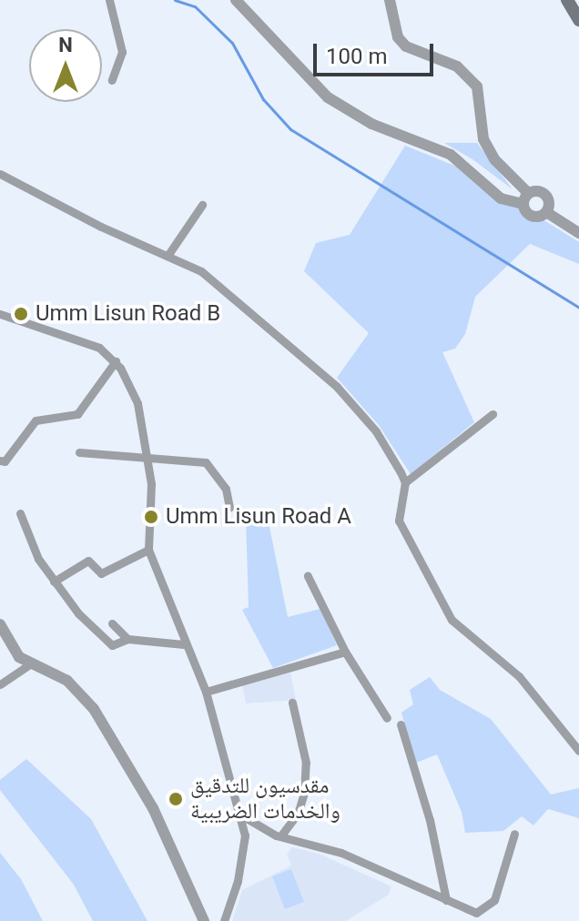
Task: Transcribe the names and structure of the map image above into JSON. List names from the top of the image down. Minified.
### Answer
{"places":["Umm Lisun Road B","Umm Lisun Road A","مقدسيون للتدقيق والخدمات الضريبية"],"scale_bar":"100 m","north":"top"}
